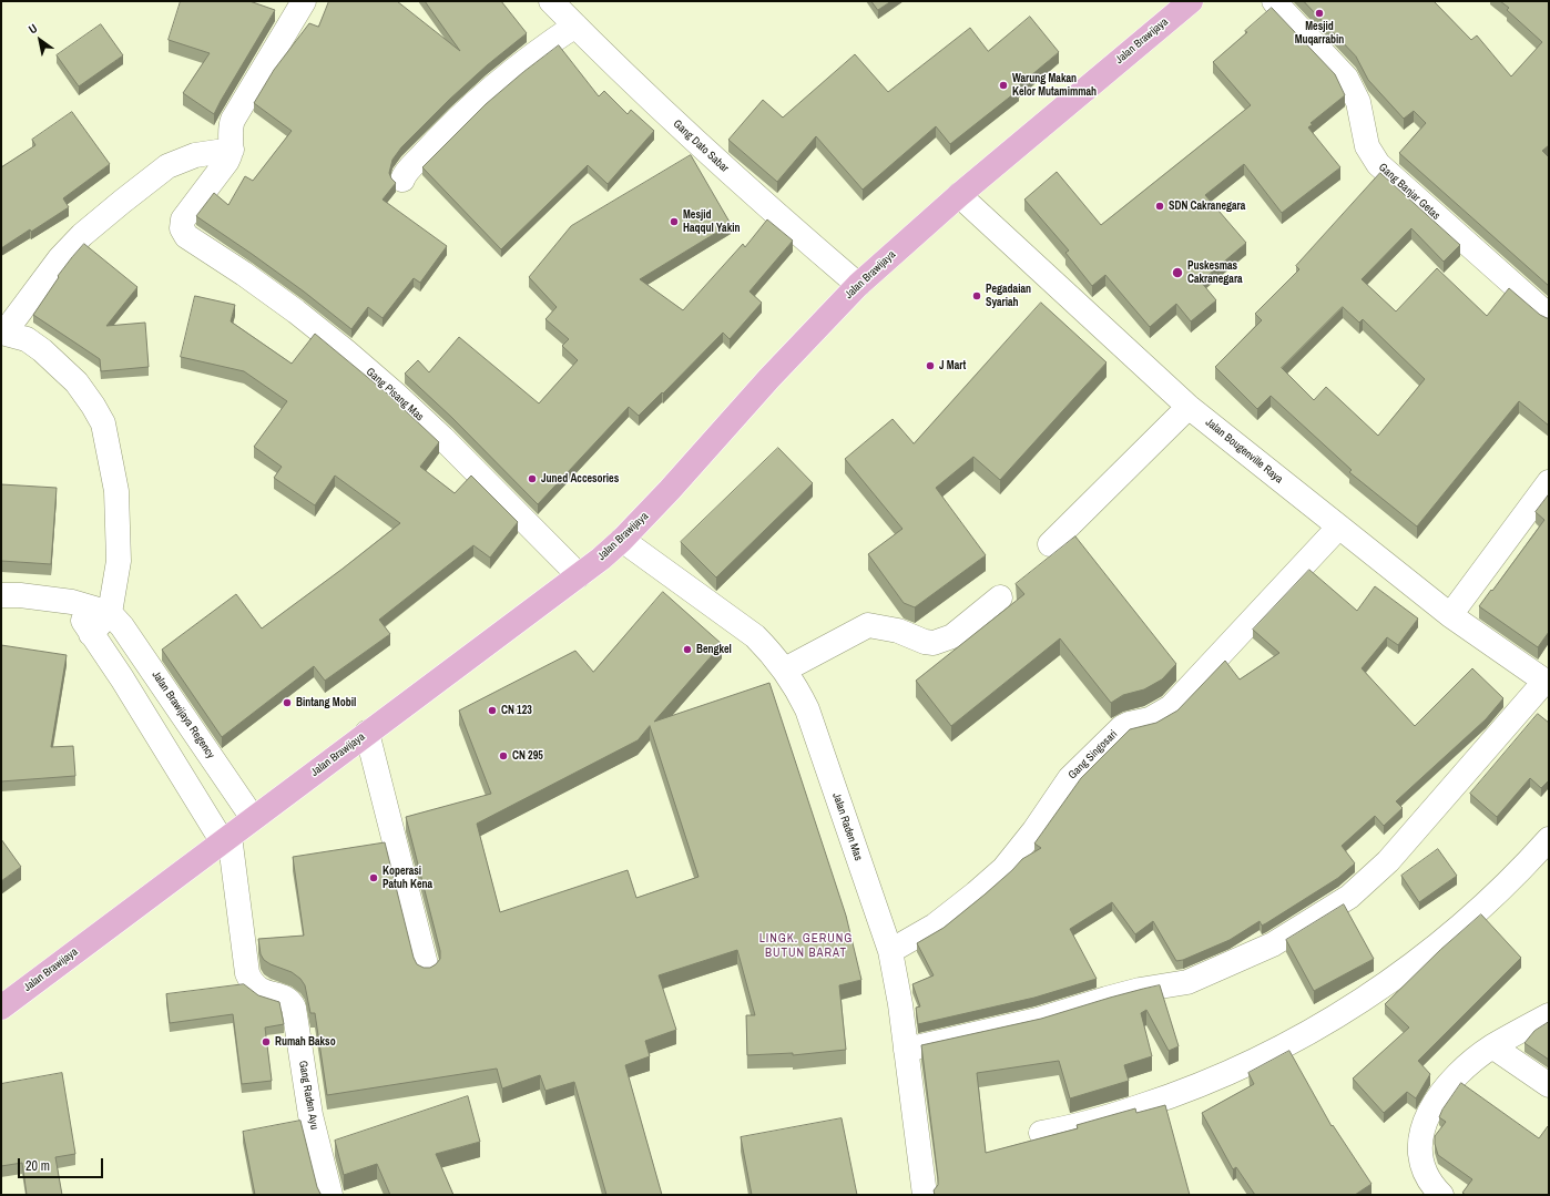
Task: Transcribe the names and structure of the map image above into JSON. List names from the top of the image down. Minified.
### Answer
{"streets":{"main road":["Jalan Brawijaya"],"street":["Gang Dato Sabar","Gang Banjar Getas","Gang Pisang Mas","Jalan Bougenville Raya","Jalan Brawijaya Regency","Gang Singosari","Jalan Raden Mas","Gang Raden Ayu"]},"crossings":[["Jalan Brawijaya","Gang Dato Sabar"],["Jalan Brawijaya","Gang Pisang Mas"],["Jalan Brawijaya","Jalan Bougenville Raya"],["Jalan Brawijaya","Jalan Brawijaya Regency"],["Jalan Brawijaya","Jalan Raden Mas"],["Jalan Brawijaya","Gang Raden Ayu"],["Jalan Bougenville Raya","Gang Singosari"],["Gang Singosari","Jalan Raden Mas"]],"districts":["LINGK. GERUNG BUTUN BARAT"],"places":["Mesjid Muqarrabin","Warung Makan Kelor Mutamimmah","SDN Cakranegara","Mesjid Haqqul Yakin","Puskesmas Cakranegara","Pegadaian Syariah","J Mart","Juned Accesories","Bengkel","Bintang Mobil","CN 123","CN 295","Koperasi Patuh Kena","Rumah Bakso"],"scale_bar":"20 m","north":"top left"}
